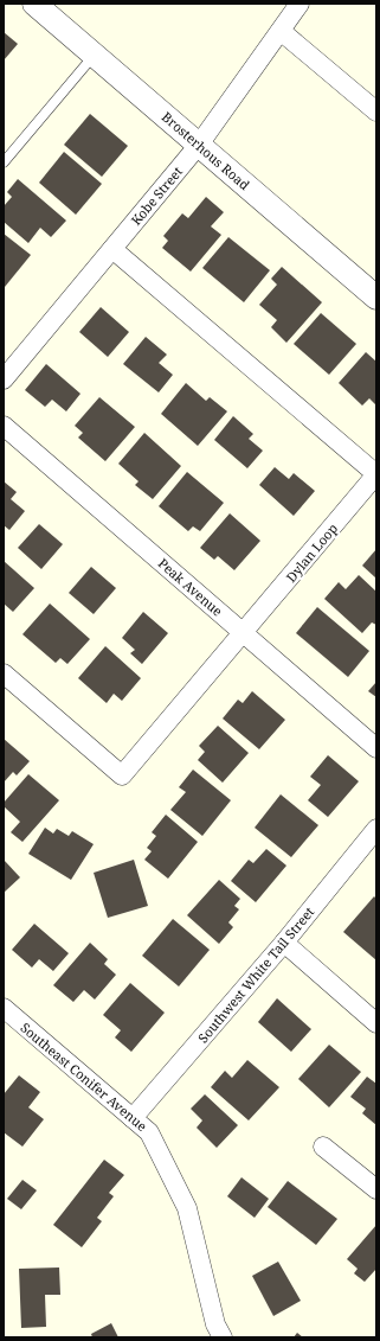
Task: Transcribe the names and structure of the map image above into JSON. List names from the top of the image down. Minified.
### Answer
{"streets":{"street":["Brosterhous Road","Kobe Street","Dylan Loop","Peak Avenue","Southwest White Tail Street","Southeast Conifer Avenue"]},"crossings":[["Brosterhous Road","Kobe Street"],["Kobe Street","Dylan Loop"],["Dylan Loop","Peak Avenue"],["Southwest White Tail Street","Southeast Conifer Avenue"]]}
